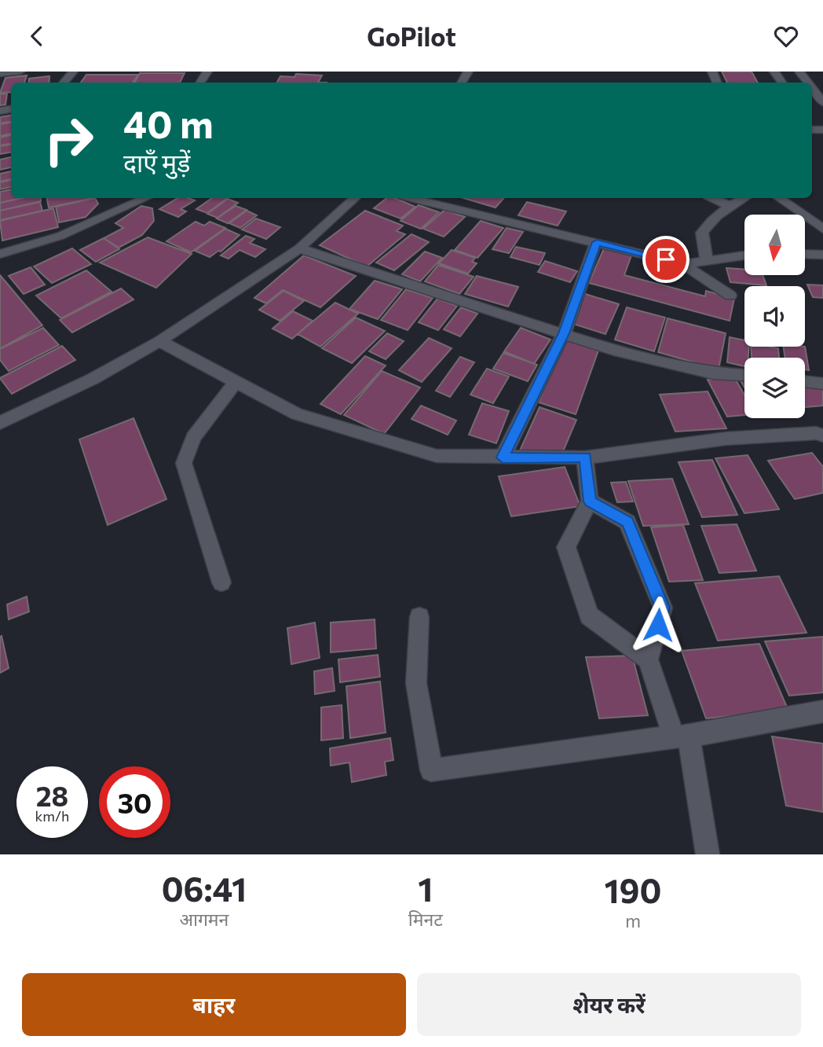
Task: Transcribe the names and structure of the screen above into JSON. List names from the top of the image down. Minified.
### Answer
{"north":"bottom","page":{"header":"GoPilot","turn":["40 m","दाएँ मुड़ें"],"speed":"28 km/h","limit":"30","eta":["06:41","आगमन","1","मिनट","190","m"],"buttons":["बाहर","शेयर करें"]}}
